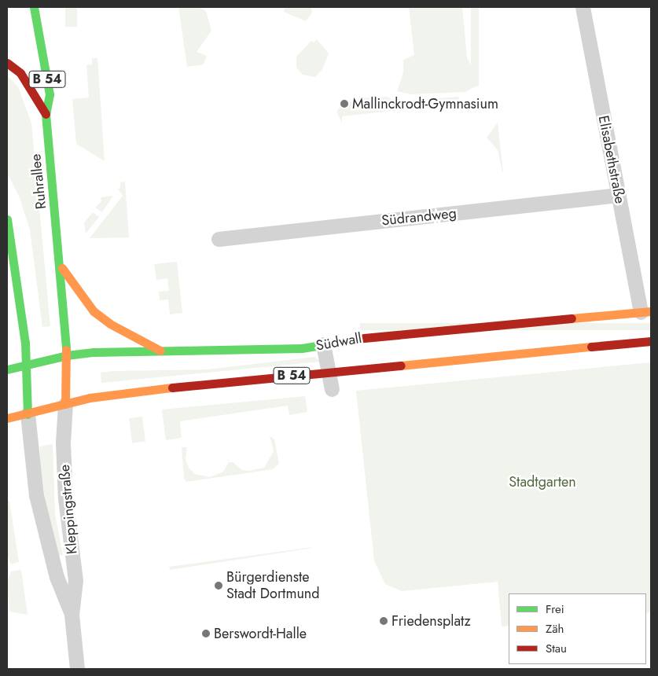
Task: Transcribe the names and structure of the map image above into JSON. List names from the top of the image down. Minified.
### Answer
{"streets":{"main road":["B 54","Ruhrallee","Südwall"],"street":["Elisabethstraße","Südrandweg","Kleppingstraße"]},"crossings":[["B 54","Ruhrallee"],["B 54","Südwall"],["B 54","Kleppingstraße"],["Elisabethstraße","Südrandweg"],["Elisabethstraße","Südwall"],["Ruhrallee","Südwall"],["Südwall","Kleppingstraße"]],"parks":["Stadtgarten"],"places":["Mallinckrodt-Gymnasium","Bürgerdienste Stadt Dortmund","Friedensplatz","Berswordt-Halle"],"legend":["Frei","Zäh","Stau"]}
